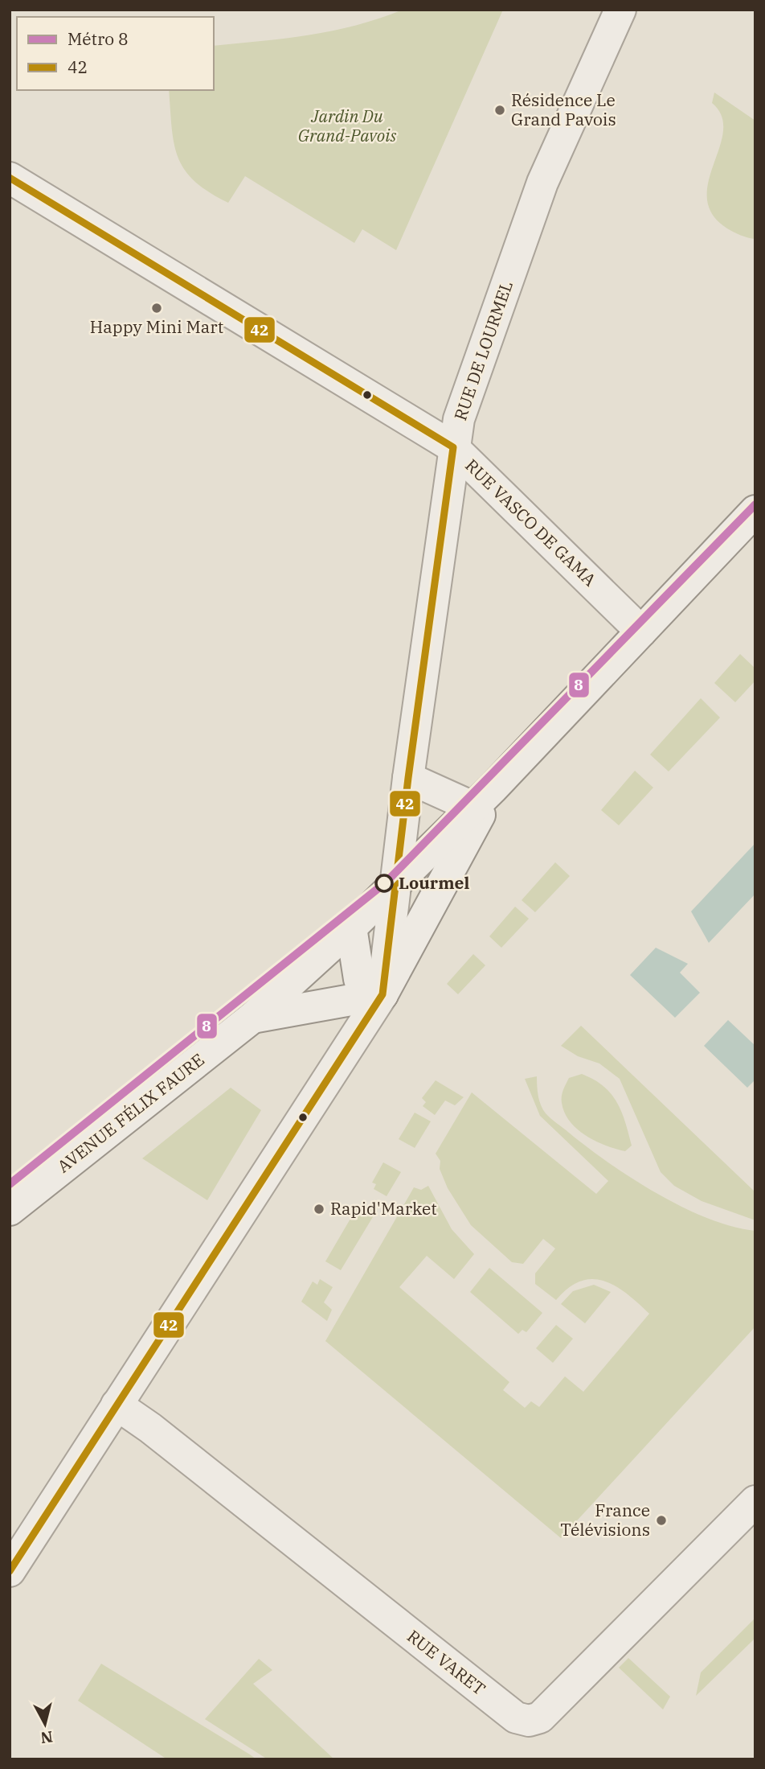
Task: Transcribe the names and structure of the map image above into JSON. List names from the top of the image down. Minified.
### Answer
{"streets":{"street":["RUE DE LOURMEL","RUE VASCO DE GAMA","AVENUE FÉLIX FAURE","RUE VARET"]},"crossings":[["RUE DE LOURMEL","RUE VASCO DE GAMA"],["RUE DE LOURMEL","AVENUE FÉLIX FAURE"],["RUE DE LOURMEL","RUE VARET"],["RUE VASCO DE GAMA","AVENUE FÉLIX FAURE"]],"parks":["Jardin Du Grand-Pavois"],"places":["Résidence Le Grand Pavois","Happy Mini Mart","Lourmel","Rapid'Market","France Télévisions"],"lines":["transit line 42","metro line 8"],"legend":["Métro 8","42"],"north":"bottom"}
